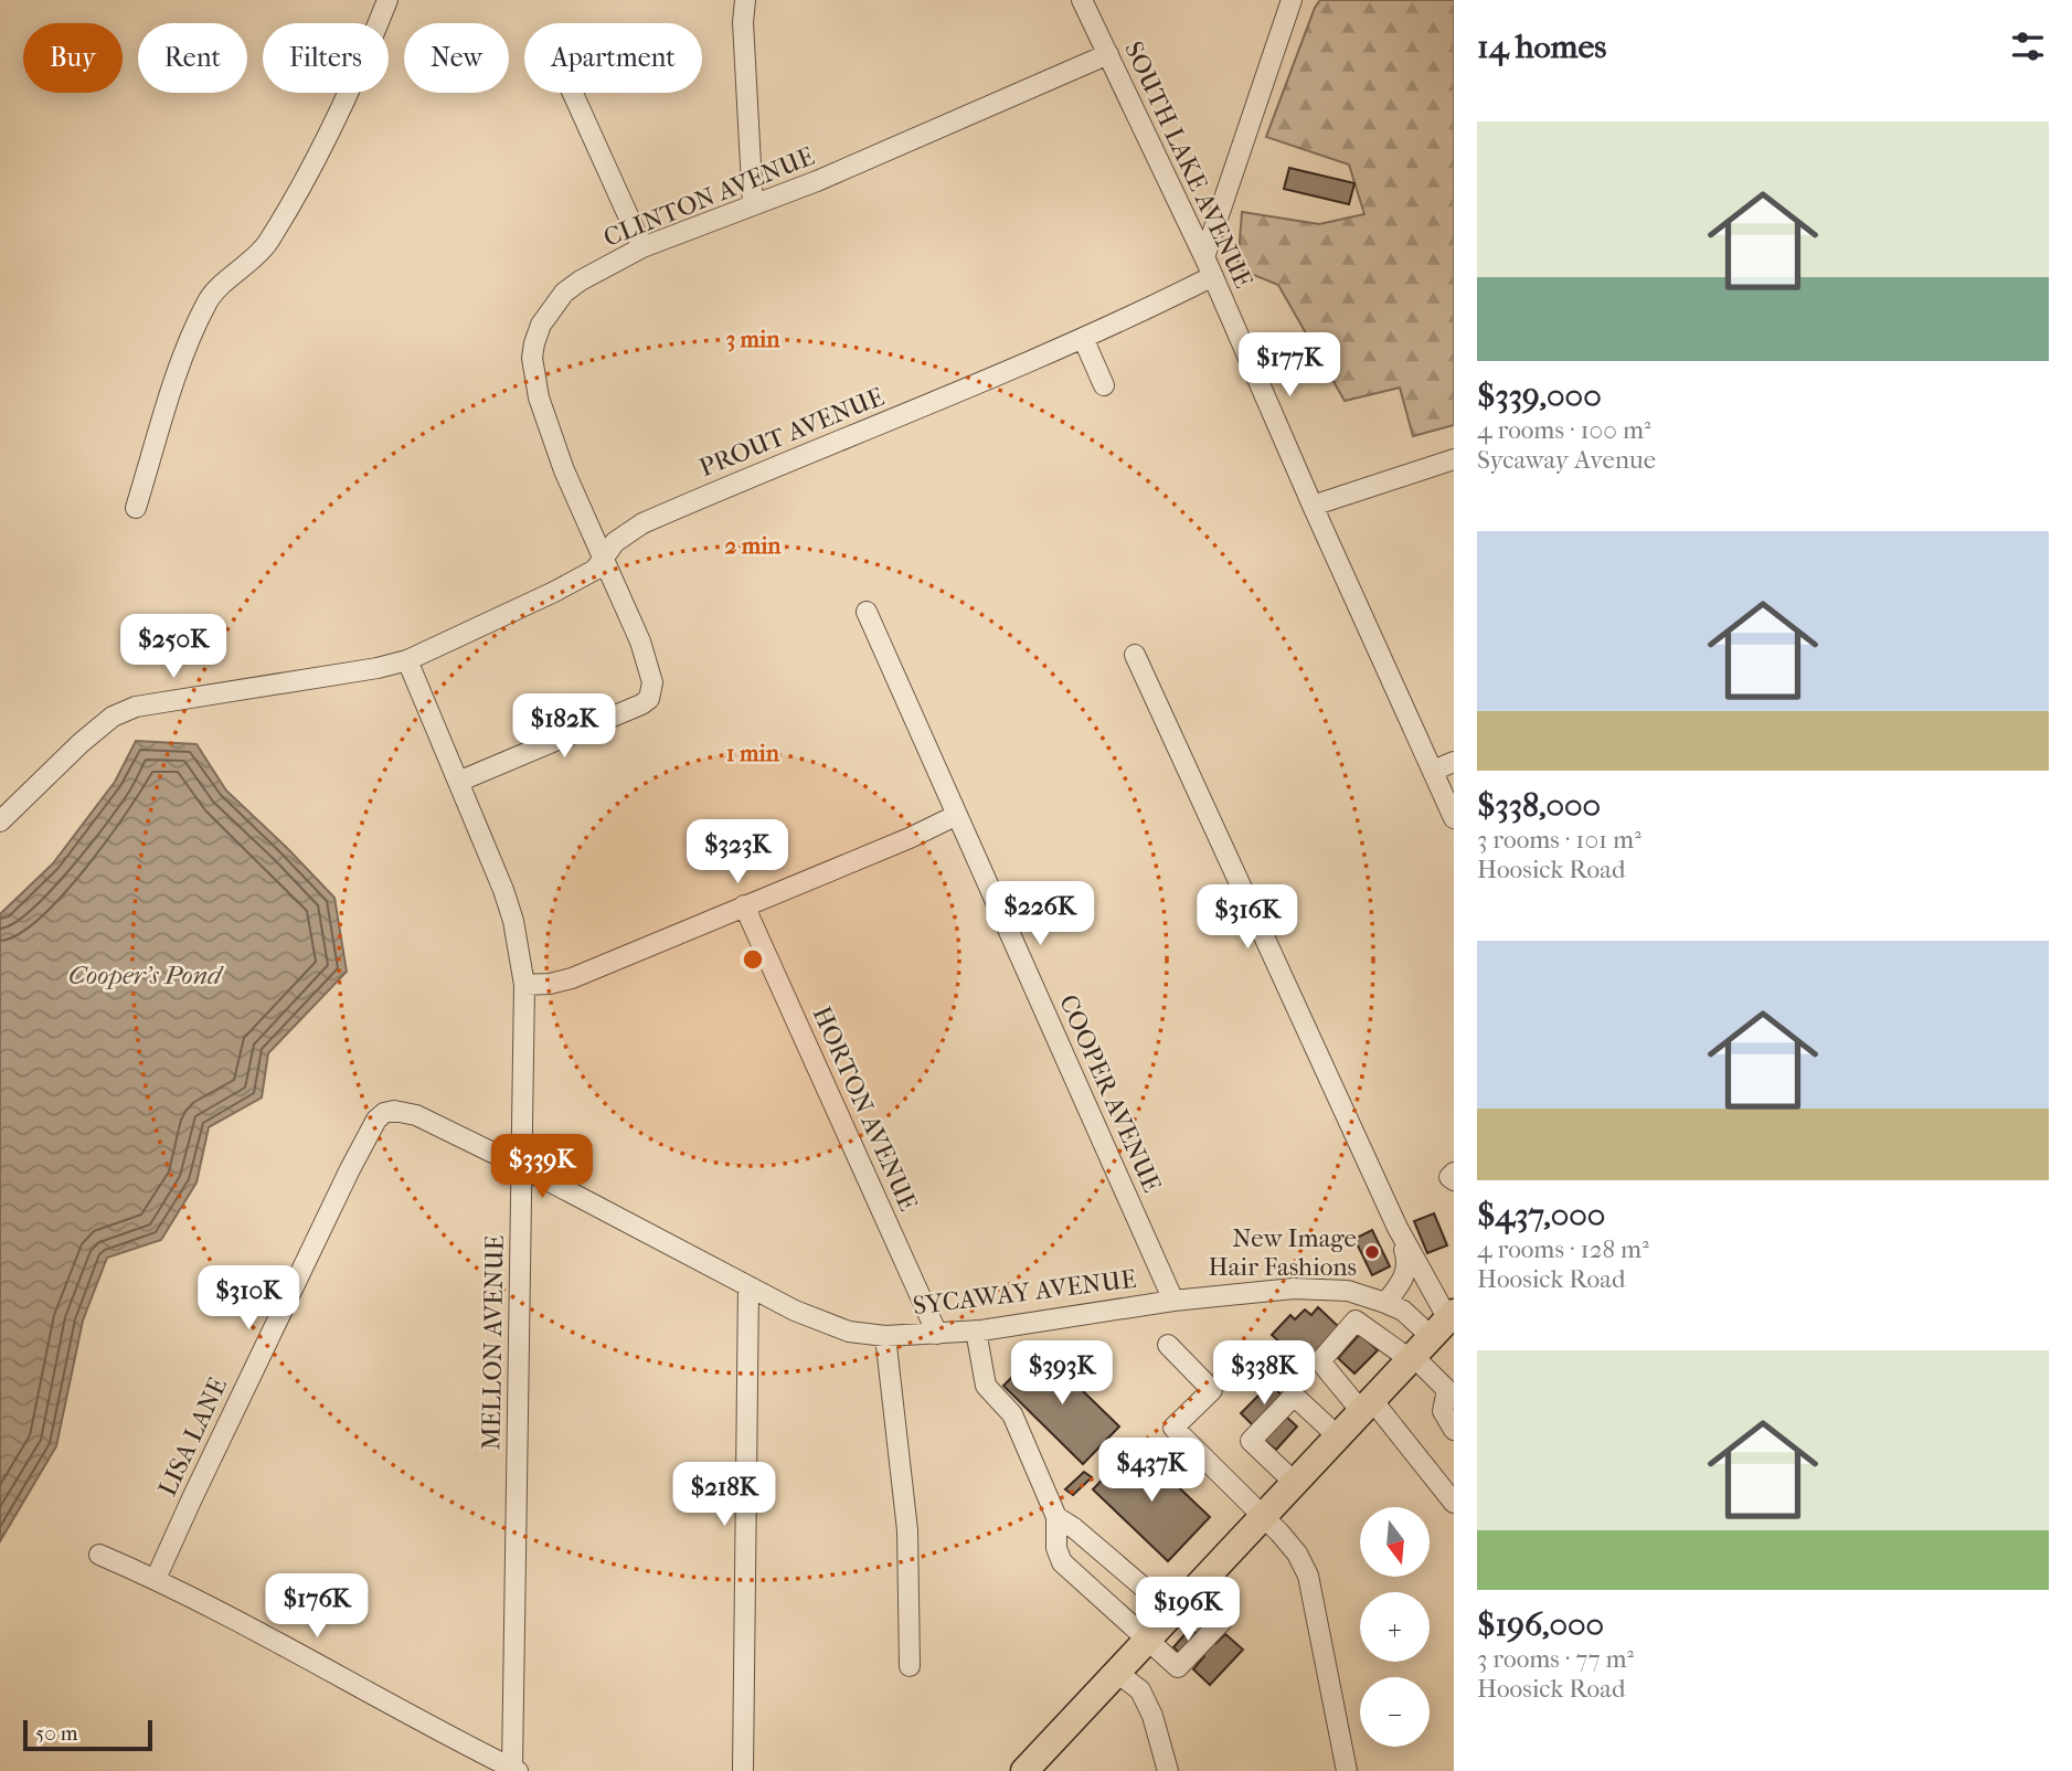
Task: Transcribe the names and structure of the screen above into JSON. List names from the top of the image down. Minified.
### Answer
{"streets":{"street":["SOUTH LAKE AVENUE","CLINTON AVENUE","PROUT AVENUE","COOPER AVENUE","HORTON AVENUE","SYCAWAY AVENUE","MELLON AVENUE","LISA LANE"]},"crossings":[["SOUTH LAKE AVENUE","CLINTON AVENUE"],["SOUTH LAKE AVENUE","PROUT AVENUE"],["CLINTON AVENUE","PROUT AVENUE"],["CLINTON AVENUE","MELLON AVENUE"],["PROUT AVENUE","MELLON AVENUE"],["COOPER AVENUE","SYCAWAY AVENUE"],["HORTON AVENUE","SYCAWAY AVENUE"],["SYCAWAY AVENUE","MELLON AVENUE"],["SYCAWAY AVENUE","LISA LANE"]],"water":["Cooper's Pond"],"places":["New Image Hair Fashions"],"scale_bar":"50 m","north":"bottom","page":{"heading":"14 homes","chip":["Buy","Rent","Filters","New","Apartment"],"list":[{"name":"$339,000","note":"4 rooms · 100 m² · Sycaway Avenue"},{"name":"$338,000","note":"3 rooms · 101 m² · Hoosick Road"},{"name":"$437,000","note":"4 rooms · 128 m² · Hoosick Road"},{"name":"$196,000","note":"3 rooms · 77 m² · Hoosick Road"}],"price":["$177K","$250K","$182K","$323K","$226K","$316K","$339K","$310K","$393K","$338K","$437K","$218K","$176K","$196K"],"map_buttons":["+","−"],"scale":"50 m"},"rings":["3 min","2 min","1 min"]}
